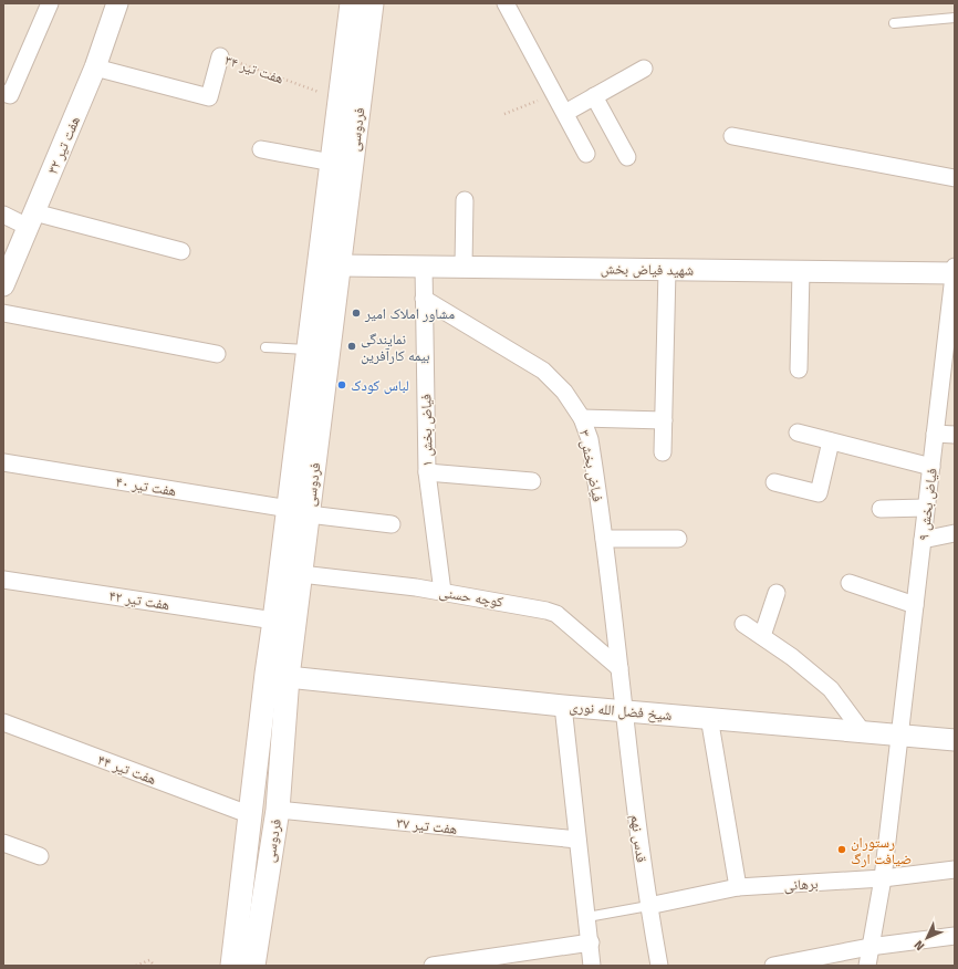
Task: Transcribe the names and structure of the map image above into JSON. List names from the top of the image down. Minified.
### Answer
{"streets":{"main road":["فردوسی"],"street":["هفت تیر ۳۴","هفت تیر ۳۲","شهید فیاض بخش","فیاض بخش ۱","فیاض بخش ۳","هفت تیر ۴۰","فیاض بخش ۹","کوچه حسنی","هفت تیر ۴۲","شیخ فضل الله نوری","هفت تیر ۴۴","هفت تیر ۳۷","قدس نهم","برهانی"]},"crossings":[["هفت تیر ۳۴","فردوسی"],["هفت تیر ۳۴","هفت تیر ۳۲"],["فردوسی","شهید فیاض بخش"],["فردوسی","هفت تیر ۴۰"],["فردوسی","کوچه حسنی"],["فردوسی","هفت تیر ۴۲"],["فردوسی","شیخ فضل الله نوری"],["فردوسی","هفت تیر ۴۴"],["فردوسی","هفت تیر ۳۷"],["شهید فیاض بخش","فیاض بخش ۱"],["شهید فیاض بخش","فیاض بخش ۹"],["فیاض بخش ۱","فیاض بخش ۳"],["فیاض بخش ۱","کوچه حسنی"],["فیاض بخش ۳","کوچه حسنی"],["فیاض بخش ۳","شیخ فضل الله نوری"],["فیاض بخش ۳","قدس نهم"],["فیاض بخش ۹","شیخ فضل الله نوری"],["فیاض بخش ۹","برهانی"],["شیخ فضل الله نوری","قدس نهم"],["قدس نهم","برهانی"]],"places":["مشاور املاک امیر","نمایندگی بیمه کارآفرین","لباس کودک","رستوران ضیافت ارگ"],"north":"bottom left"}
